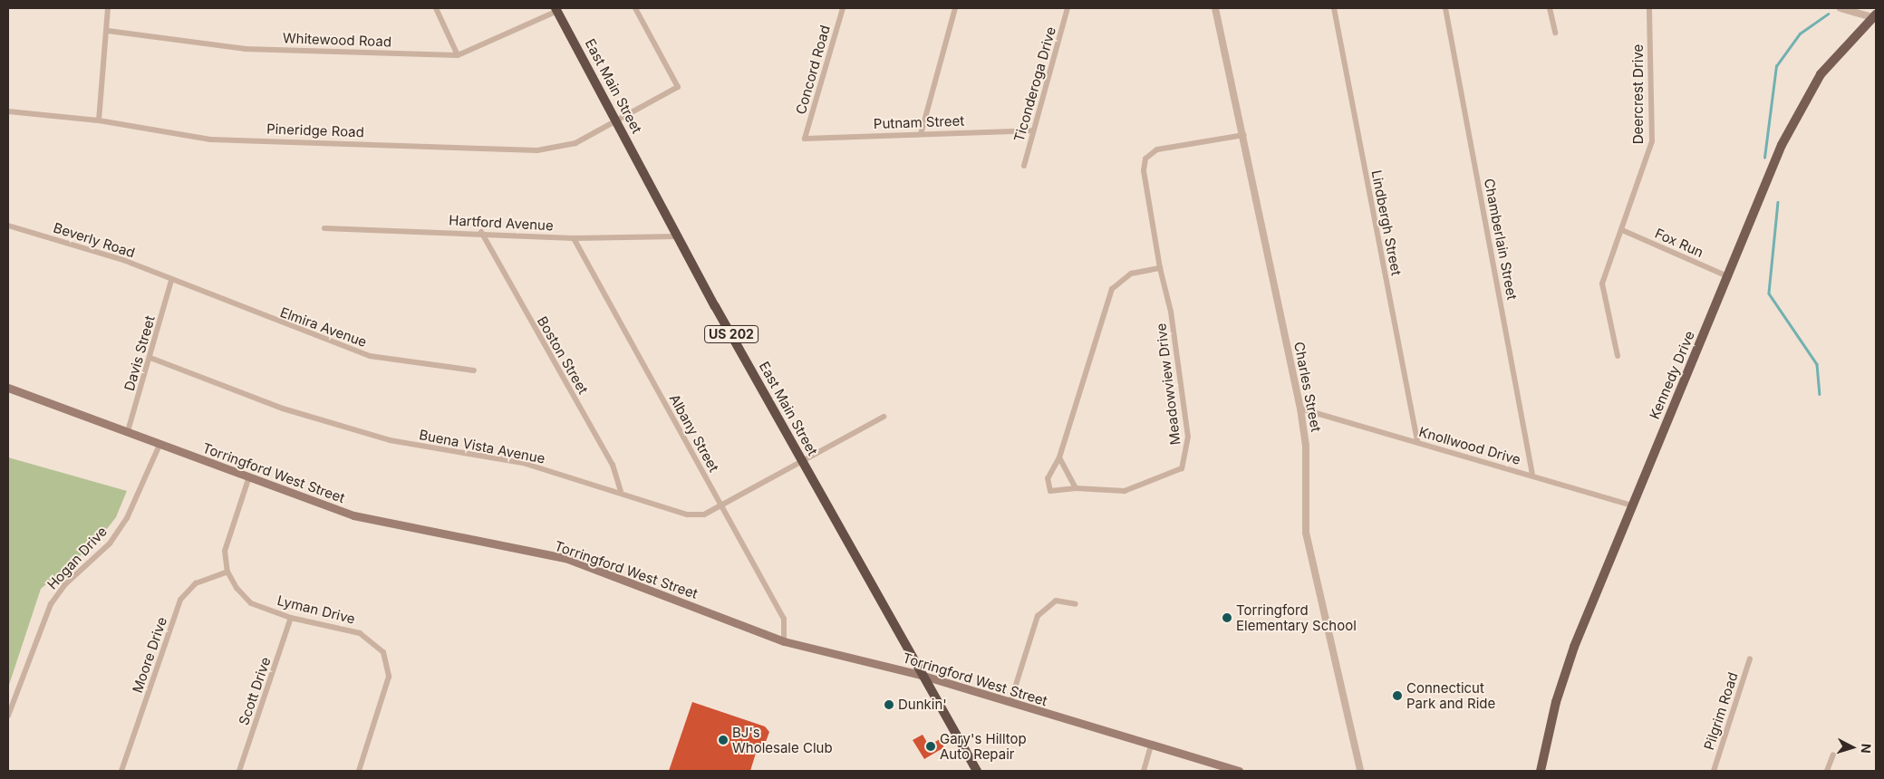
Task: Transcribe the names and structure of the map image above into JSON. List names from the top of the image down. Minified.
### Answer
{"streets":{"highway":["East Main Street","US 202"],"main road":["Kennedy Drive","Torringford West Street"],"street":["Whitewood Road","Concord Road","Ticonderoga Drive","Deercrest Drive","Putnam Street","Pineridge Road","Hartford Avenue","Lindbergh Street","Chamberlain Street","Beverly Road","Fox Run","Elmira Avenue","Davis Street","Boston Street","Meadowview Drive","Charles Street","Albany Street","Knollwood Drive","Buena Vista Avenue","Hogan Drive","Lyman Drive","Moore Drive","Scott Drive","Pilgrim Road"]},"crossings":[["Whitewood Road","East Main Street"],["Concord Road","Putnam Street"],["Ticonderoga Drive","Putnam Street"],["East Main Street","Pineridge Road"],["East Main Street","Hartford Avenue"],["East Main Street","Buena Vista Avenue"],["East Main Street","Torringford West Street"],["Deercrest Drive","Fox Run"],["Hartford Avenue","Boston Street"],["Hartford Avenue","Albany Street"],["Lindbergh Street","Knollwood Drive"],["Chamberlain Street","Knollwood Drive"],["Beverly Road","Elmira Avenue"],["Beverly Road","Davis Street"],["Fox Run","Kennedy Drive"],["Elmira Avenue","Davis Street"],["Davis Street","Buena Vista Avenue"],["Davis Street","Torringford West Street"],["Boston Street","Buena Vista Avenue"],["Kennedy Drive","Knollwood Drive"],["Meadowview Drive","Charles Street"],["Charles Street","Knollwood Drive"],["Albany Street","Buena Vista Avenue"],["Albany Street","Torringford West Street"],["Torringford West Street","Hogan Drive"],["Lyman Drive","Moore Drive"],["Lyman Drive","Scott Drive"]],"places":["Torringford Elementary School","Connecticut Park and Ride","Dunkin'","BJ's Wholesale Club","Gary's Hilltop Auto Repair"],"north":"right"}
